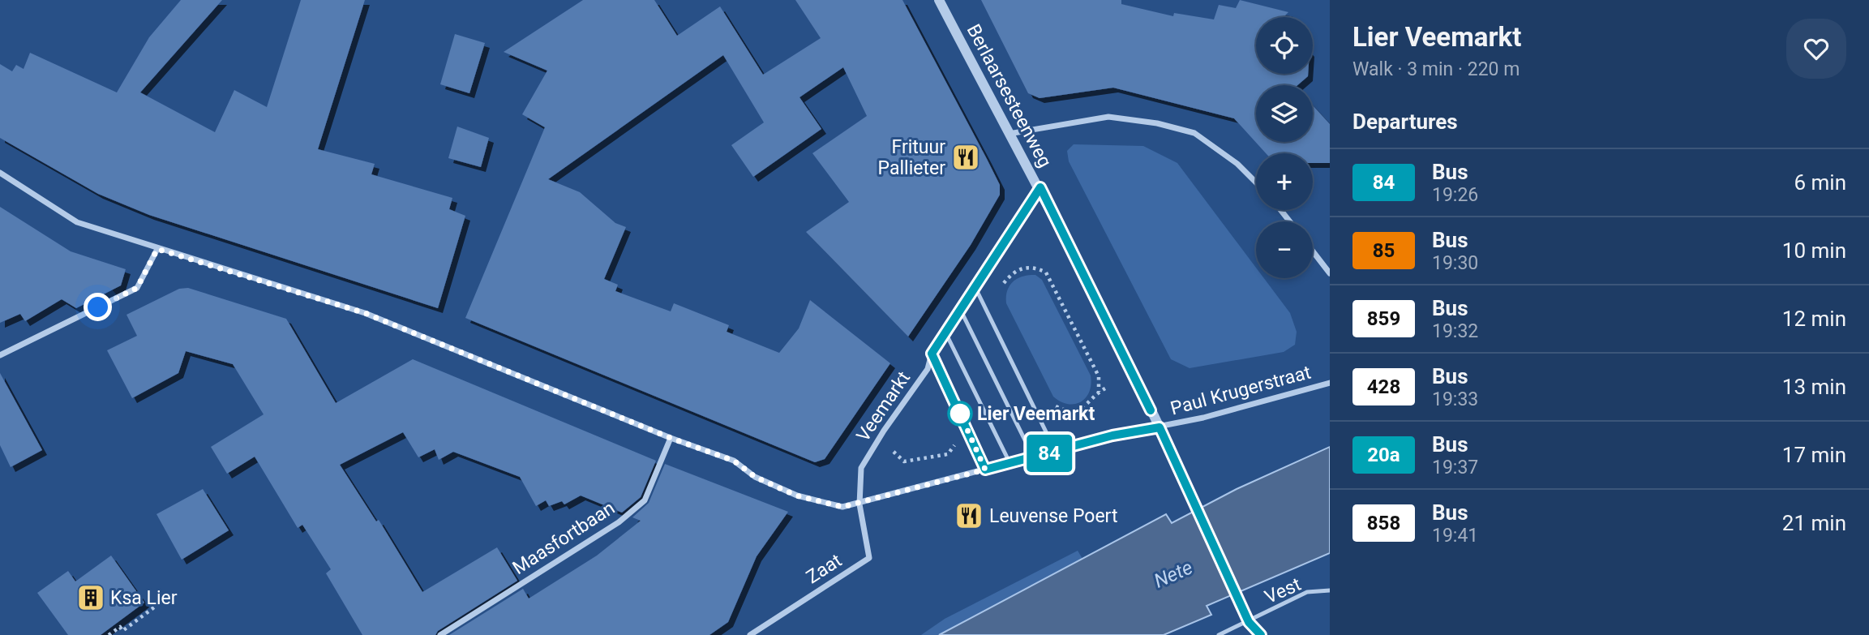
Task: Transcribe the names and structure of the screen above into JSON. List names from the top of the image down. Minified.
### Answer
{"streets":{"street":["Berlaarsesteenweg","Paul Krugerstraat","Veemarkt","Maasfortbaan","Zaat"],"lane":["Vest"]},"crossings":[["Berlaarsesteenweg","Paul Krugerstraat"],["Berlaarsesteenweg","Veemarkt"],["Berlaarsesteenweg","Vest"],["Veemarkt","Zaat"]],"water":["Nete"],"places":{"restaurant":["Frituur Pallieter","Leuvense Poert"],"other":["Lier Veemarkt"],"building":["Ksa Lier"]},"lines":["bus line 84"],"page":{"on_map":"84","heading":[["Lier Veemarkt","Walk · 3 min · 220 m"],"Departures"],"map_buttons":["+","−"],"list":[{"mark":"84","name":"Bus","note":"19:26","value":"6 min"},{"mark":"85","name":"Bus","note":"19:30","value":"10 min"},{"mark":"859","name":"Bus","note":"19:32","value":"12 min"},{"mark":"428","name":"Bus","note":"19:33","value":"13 min"},{"mark":"20a","name":"Bus","note":"19:37","value":"17 min"},{"mark":"858","name":"Bus","note":"19:41","value":"21 min"}]}}
